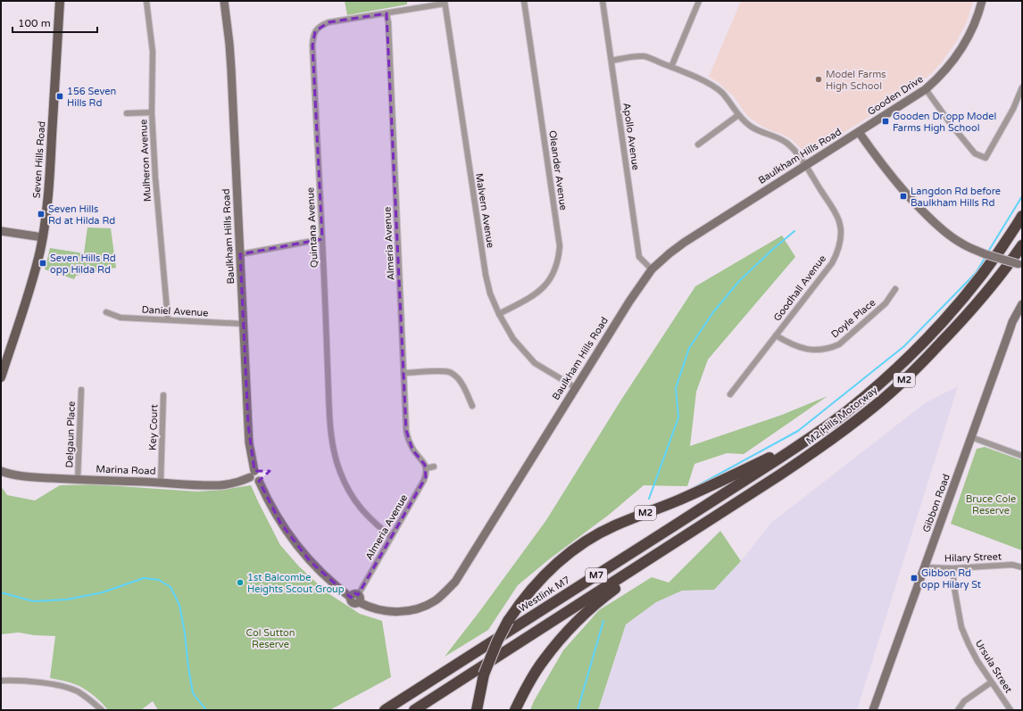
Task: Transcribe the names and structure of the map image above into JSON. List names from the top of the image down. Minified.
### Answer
{"streets":{"highway":["M2","M2 Hills Motorway","M7","Westlink M7"],"main road":["Seven Hills Road"],"street":["Gooden Drive","Apollo Avenue","Baulkham Hills Road","Mulheron Avenue","Oleander Avenue","Malvern Avenue","Quintana Avenue","Almeria Avenue","Goodhall Avenue","Daniel Avenue","Doyle Place","Key Court","Delgaun Place","Marina Road","Gibbon Road","Hilary Street","Ursula Street"]},"crossings":[["Gooden Drive","Baulkham Hills Road"],["Apollo Avenue","Baulkham Hills Road"],["Apollo Avenue","Goodhall Avenue"],["Baulkham Hills Road","Malvern Avenue"],["Baulkham Hills Road","Almeria Avenue"],["Baulkham Hills Road","Goodhall Avenue"],["Baulkham Hills Road","Daniel Avenue"],["Baulkham Hills Road","Marina Road"],["Mulheron Avenue","Daniel Avenue"],["Oleander Avenue","Malvern Avenue"],["Malvern Avenue","Quintana Avenue"],["Quintana Avenue","Almeria Avenue"],["Goodhall Avenue","Doyle Place"],["M2","M2 Hills Motorway"],["M2","M7"],["M2","Westlink M7"],["M2 Hills Motorway","M7"],["M2 Hills Motorway","Westlink M7"],["Key Court","Marina Road"],["Delgaun Place","Marina Road"],["Gibbon Road","Hilary Street"],["Hilary Street","Ursula Street"]],"parks":["Bruce Cole Reserve","Col Sutton Reserve"],"places":{"other":["Model Farms High School","1st Balcombe Heights Scout Group"],"transit":["156 Seven Hills Rd","Gooden Dr opp Model Farms High School","Langdon Rd before Baulkham Hills Rd","Seven Hills Rd at Hilda Rd","Seven Hills Rd opp Hilda Rd","Gibbon Rd opp Hilary St"]},"scale_bar":"100 m"}
